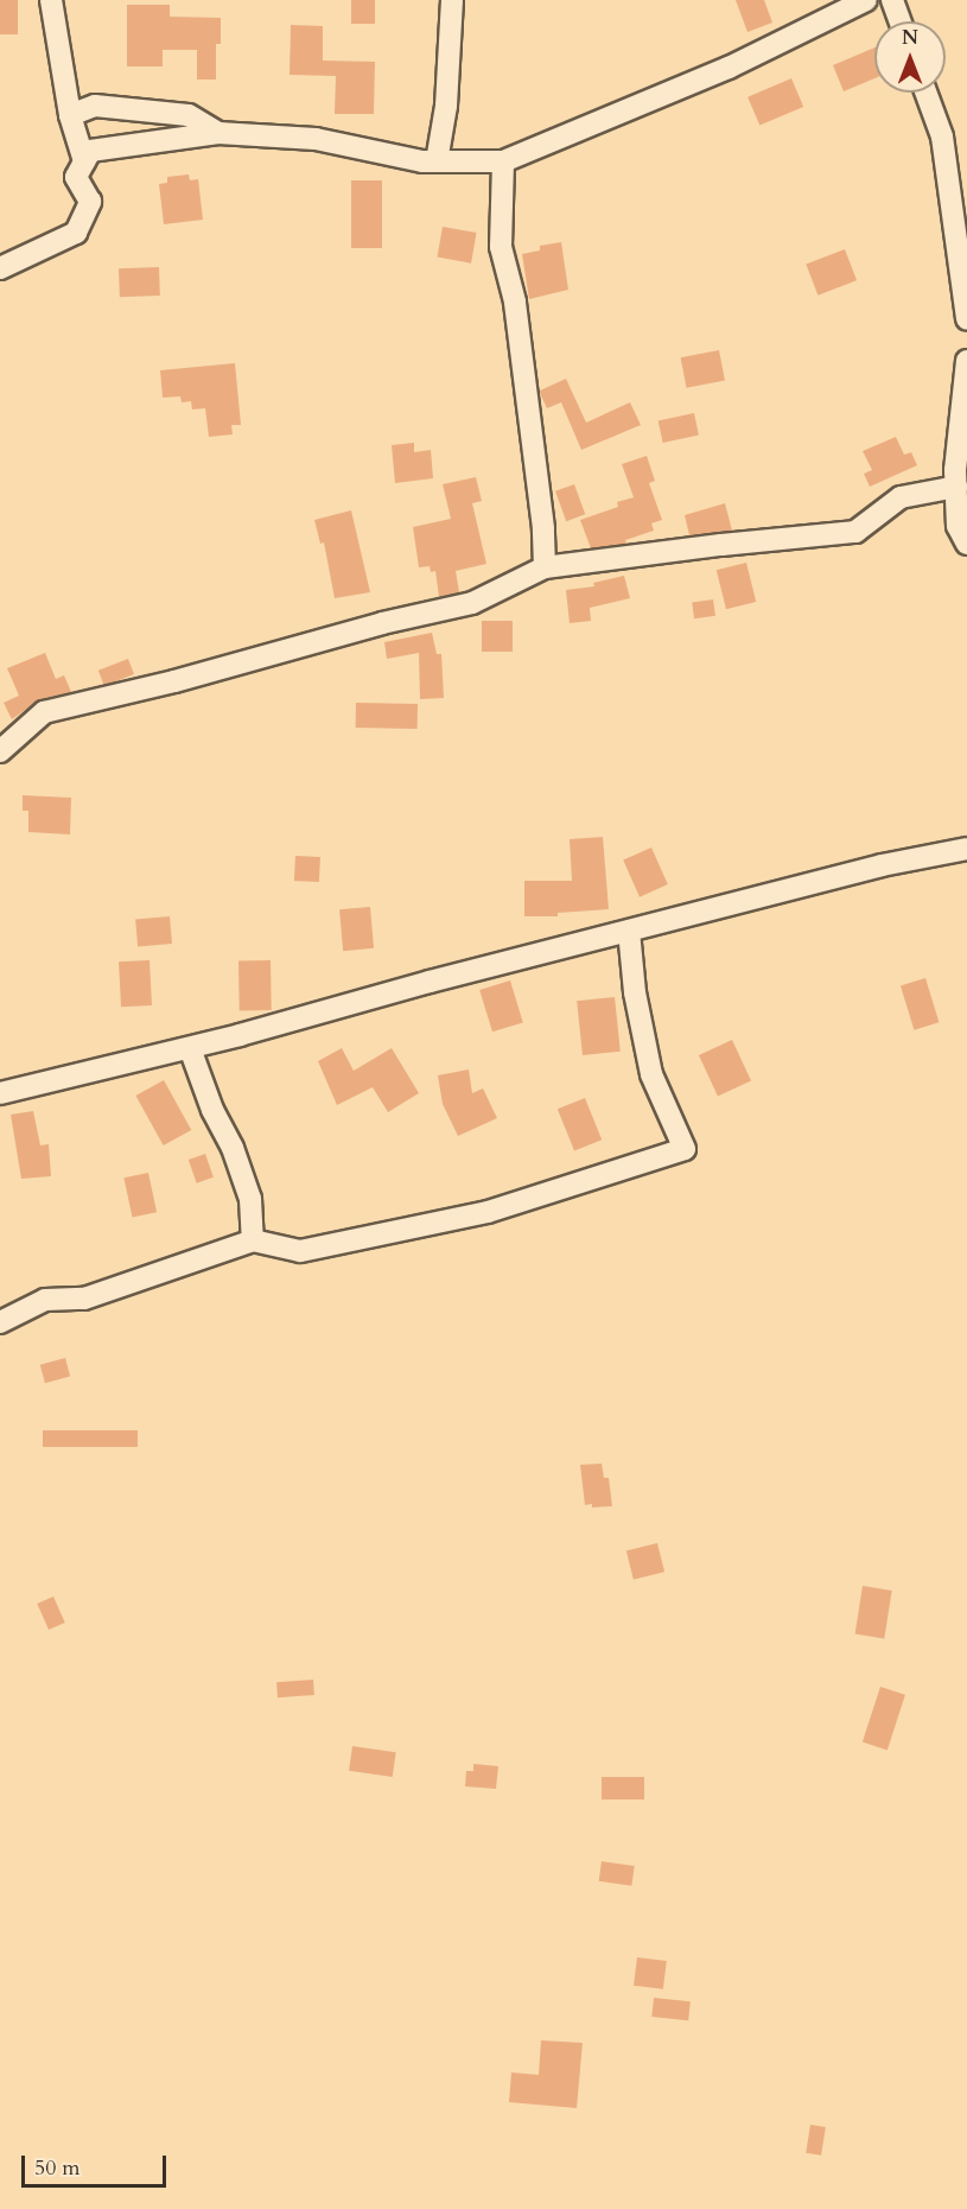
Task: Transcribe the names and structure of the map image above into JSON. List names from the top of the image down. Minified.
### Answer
{"scale_bar":"50 m","north":"top"}
